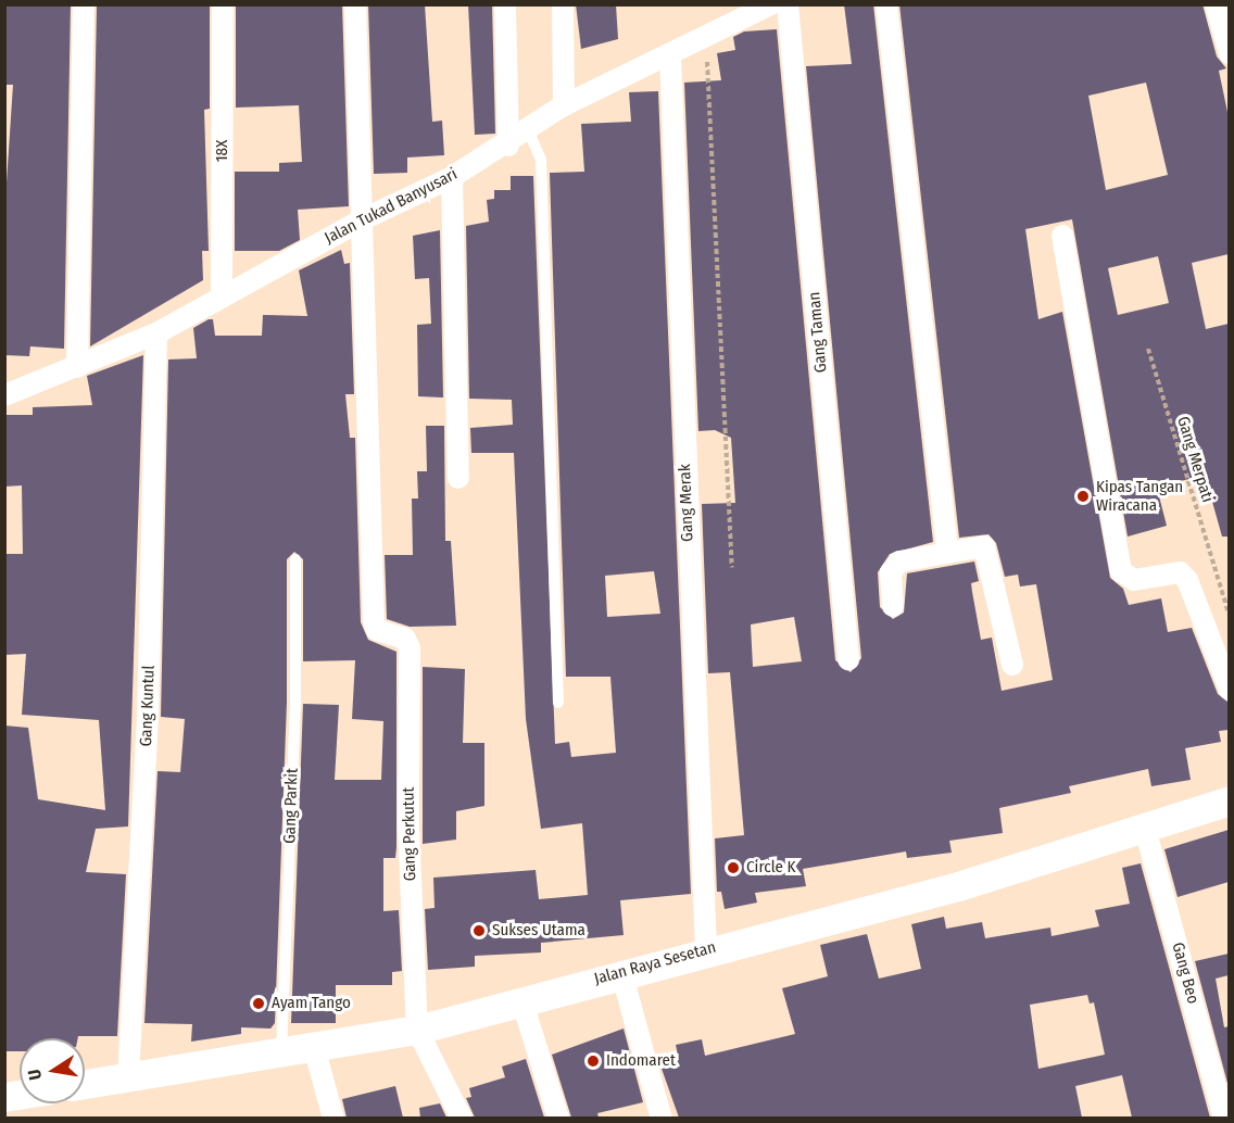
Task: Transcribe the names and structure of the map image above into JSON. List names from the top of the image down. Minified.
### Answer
{"streets":{"main road":["Jalan Raya Sesetan"],"street":["18X","Jalan Tukad Banyusari","Gang Taman","Gang Merak","Gang Kuntul","Gang Perkutut","Gang Beo"],"lane":["Gang Parkit"],"path":["Gang Merpati"]},"crossings":[["18X","Jalan Tukad Banyusari"],["Jalan Tukad Banyusari","Gang Merak"],["Jalan Tukad Banyusari","Gang Kuntul"],["Jalan Tukad Banyusari","Gang Perkutut"],["Gang Merak","Jalan Raya Sesetan"],["Gang Kuntul","Jalan Raya Sesetan"],["Gang Parkit","Jalan Raya Sesetan"],["Gang Perkutut","Jalan Raya Sesetan"],["Jalan Raya Sesetan","Gang Beo"]],"places":["Kipas Tangan Wiracana","Circle K","Sukses Utama","Ayam Tango","Indomaret"],"north":"left"}
